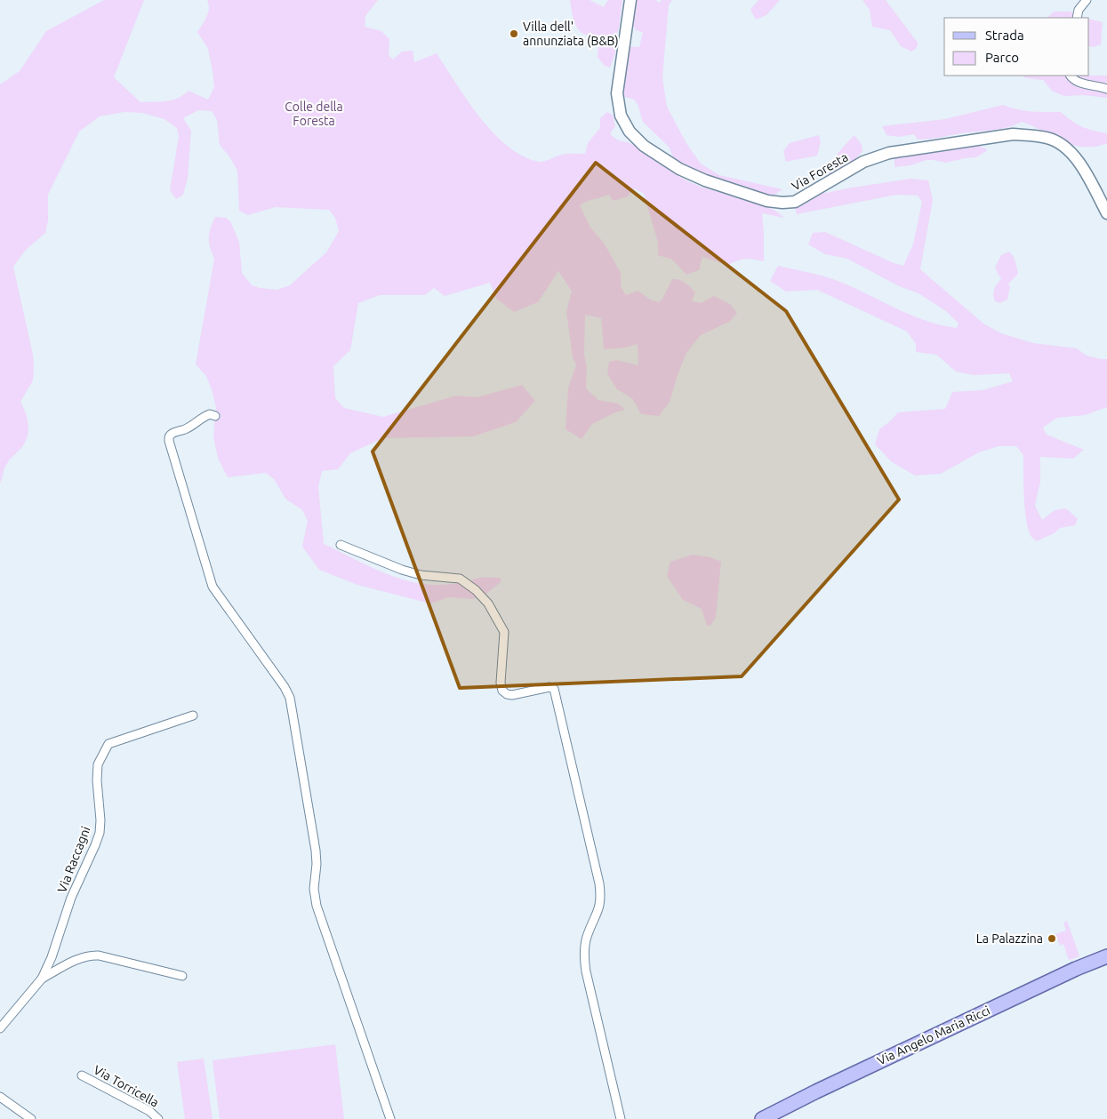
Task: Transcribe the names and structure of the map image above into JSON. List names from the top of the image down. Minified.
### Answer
{"streets":{"main road":["Via Foresta","Via Angelo Maria Ricci"],"street":["Via Raccagni","Via Torricella"]},"parks":["Colle della Foresta"],"places":["Villa dell' annunziata (B&B)","La Palazzina"],"legend":["Strada","Parco"]}
